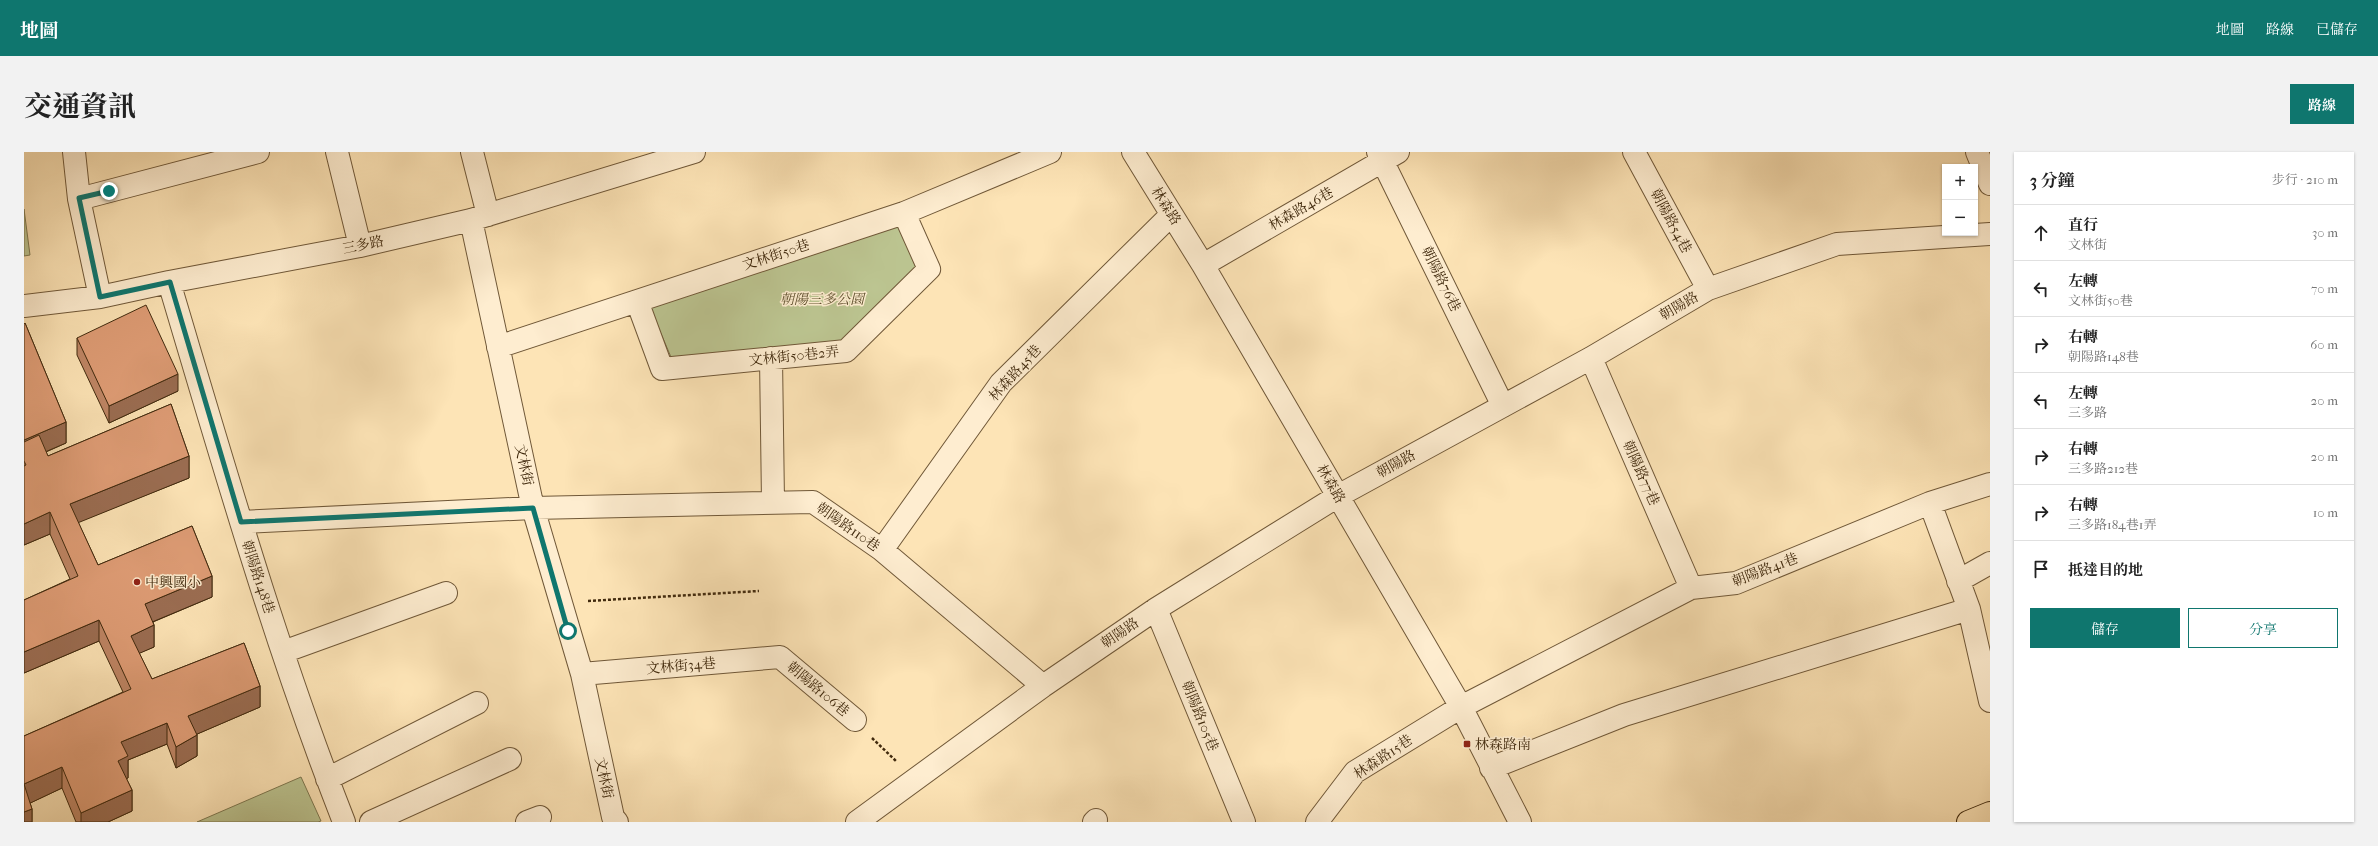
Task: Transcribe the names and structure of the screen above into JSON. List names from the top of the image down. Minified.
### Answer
{"streets":{"street":["林森路","林森路46巷","朝陽路54巷","三多路","文林街50巷","朝陽路76巷","朝陽路","文林街50巷2弄","林森路45巷","文林街","朝陽路77巷","朝陽路110巷","朝陽路41巷","朝陽路148巷","文林街34巷","朝陽路106巷","朝陽路105巷","林森路15巷"]},"crossings":[["林森路","林森路46巷"],["林森路","朝陽路"],["林森路","林森路45巷"],["林森路","朝陽路41巷"],["林森路","林森路15巷"],["林森路46巷","朝陽路76巷"],["朝陽路54巷","朝陽路"],["三多路","文林街"],["三多路","朝陽路148巷"],["文林街50巷","文林街50巷2弄"],["文林街50巷","文林街"],["朝陽路76巷","朝陽路"],["朝陽路","朝陽路77巷"],["朝陽路","朝陽路110巷"],["朝陽路","朝陽路105巷"],["林森路45巷","朝陽路110巷"],["文林街","朝陽路110巷"],["文林街","文林街34巷"],["朝陽路77巷","朝陽路41巷"],["朝陽路41巷","林森路15巷"],["文林街34巷","朝陽路106巷"]],"parks":["朝陽三多公園"],"places":{"other":["中興國小"],"transit":["林森路南"]},"page":{"header":"地圖","nav":["地圖","路線","已儲存"],"title":"交通資訊","buttons":["路線",["儲存","分享"]],"heading":["3 分鐘","步行 · 210 m"],"map_buttons":["+","−"],"list":[["直行","文林街","30 m"],["左轉","文林街50巷","70 m"],["右轉","朝陽路148巷","60 m"],["左轉","三多路","20 m"],["右轉","三多路212巷","20 m"],["右轉","三多路184巷1弄","10 m"],"抵達目的地"]}}
